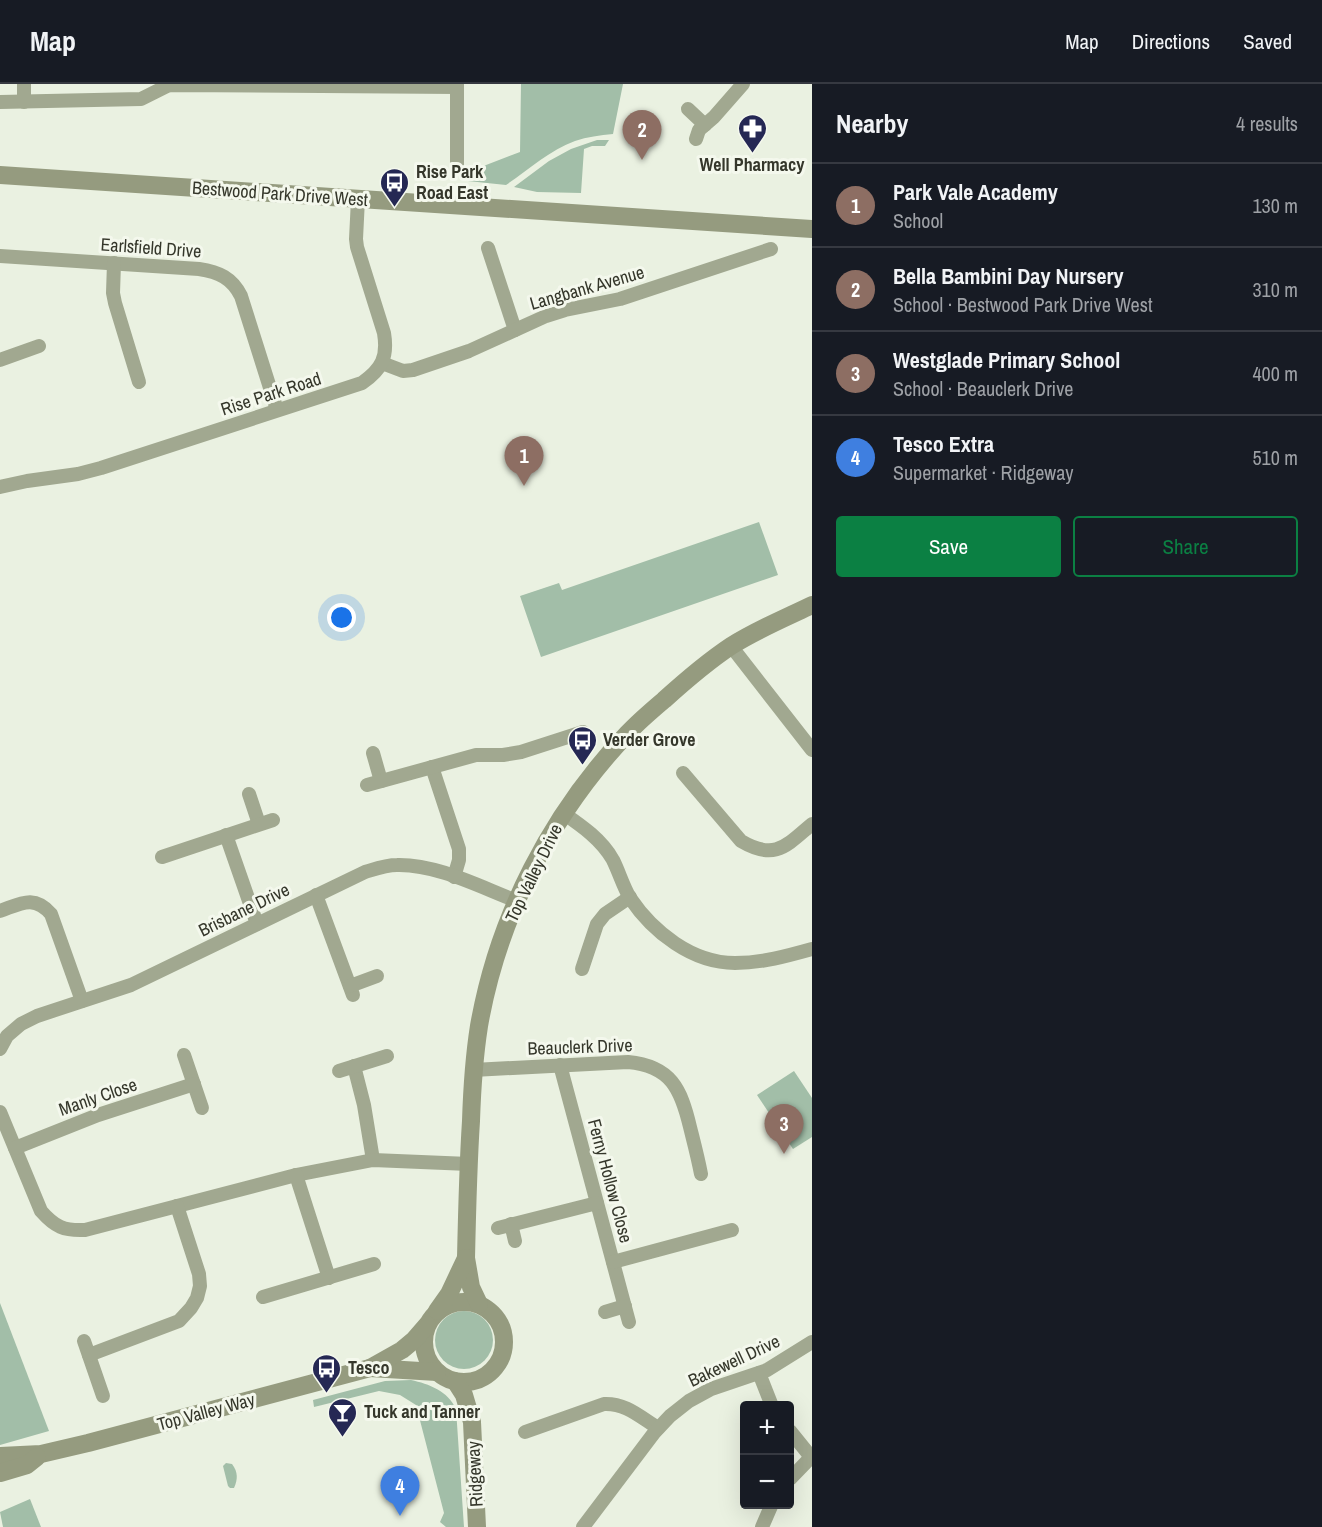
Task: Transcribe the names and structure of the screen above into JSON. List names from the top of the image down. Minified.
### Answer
{"streets":{"street":["Bestwood Park Drive West","Earlsfield Drive","Langbank Avenue","Rise Park Road","Top Valley Drive","Brisbane Drive","Beauclerk Drive","Manly Close","Ferny Hollow Close","Bakewell Drive","Top Valley Way","Ridgeway"]},"crossings":[["Earlsfield Drive","Rise Park Road"],["Langbank Avenue","Rise Park Road"],["Top Valley Drive","Brisbane Drive"],["Top Valley Drive","Beauclerk Drive"],["Top Valley Drive","Top Valley Way"],["Top Valley Drive","Ridgeway"],["Beauclerk Drive","Ferny Hollow Close"],["Top Valley Way","Ridgeway"]],"places":{"pharmacy":["Well Pharmacy"],"bus stop":["Rise Park Road East","Verder Grove","Tesco"],"bar":["Tuck and Tanner"]},"page":{"header":"Map","nav":["Map","Directions","Saved"],"heading":["Nearby","4 results"],"pins":["2","1","3","4"],"list":[{"mark":"1","name":"Park Vale Academy","note":"School","value":"130 m"},{"mark":"2","name":"Bella Bambini Day Nursery","note":"School · Bestwood Park Drive West","value":"310 m"},{"mark":"3","name":"Westglade Primary School","note":"School · Beauclerk Drive","value":"400 m"},{"mark":"4","name":"Tesco Extra","note":"Supermarket · Ridgeway","value":"510 m"}],"buttons":["Save","Share"],"map_buttons":["+","−"]}}
